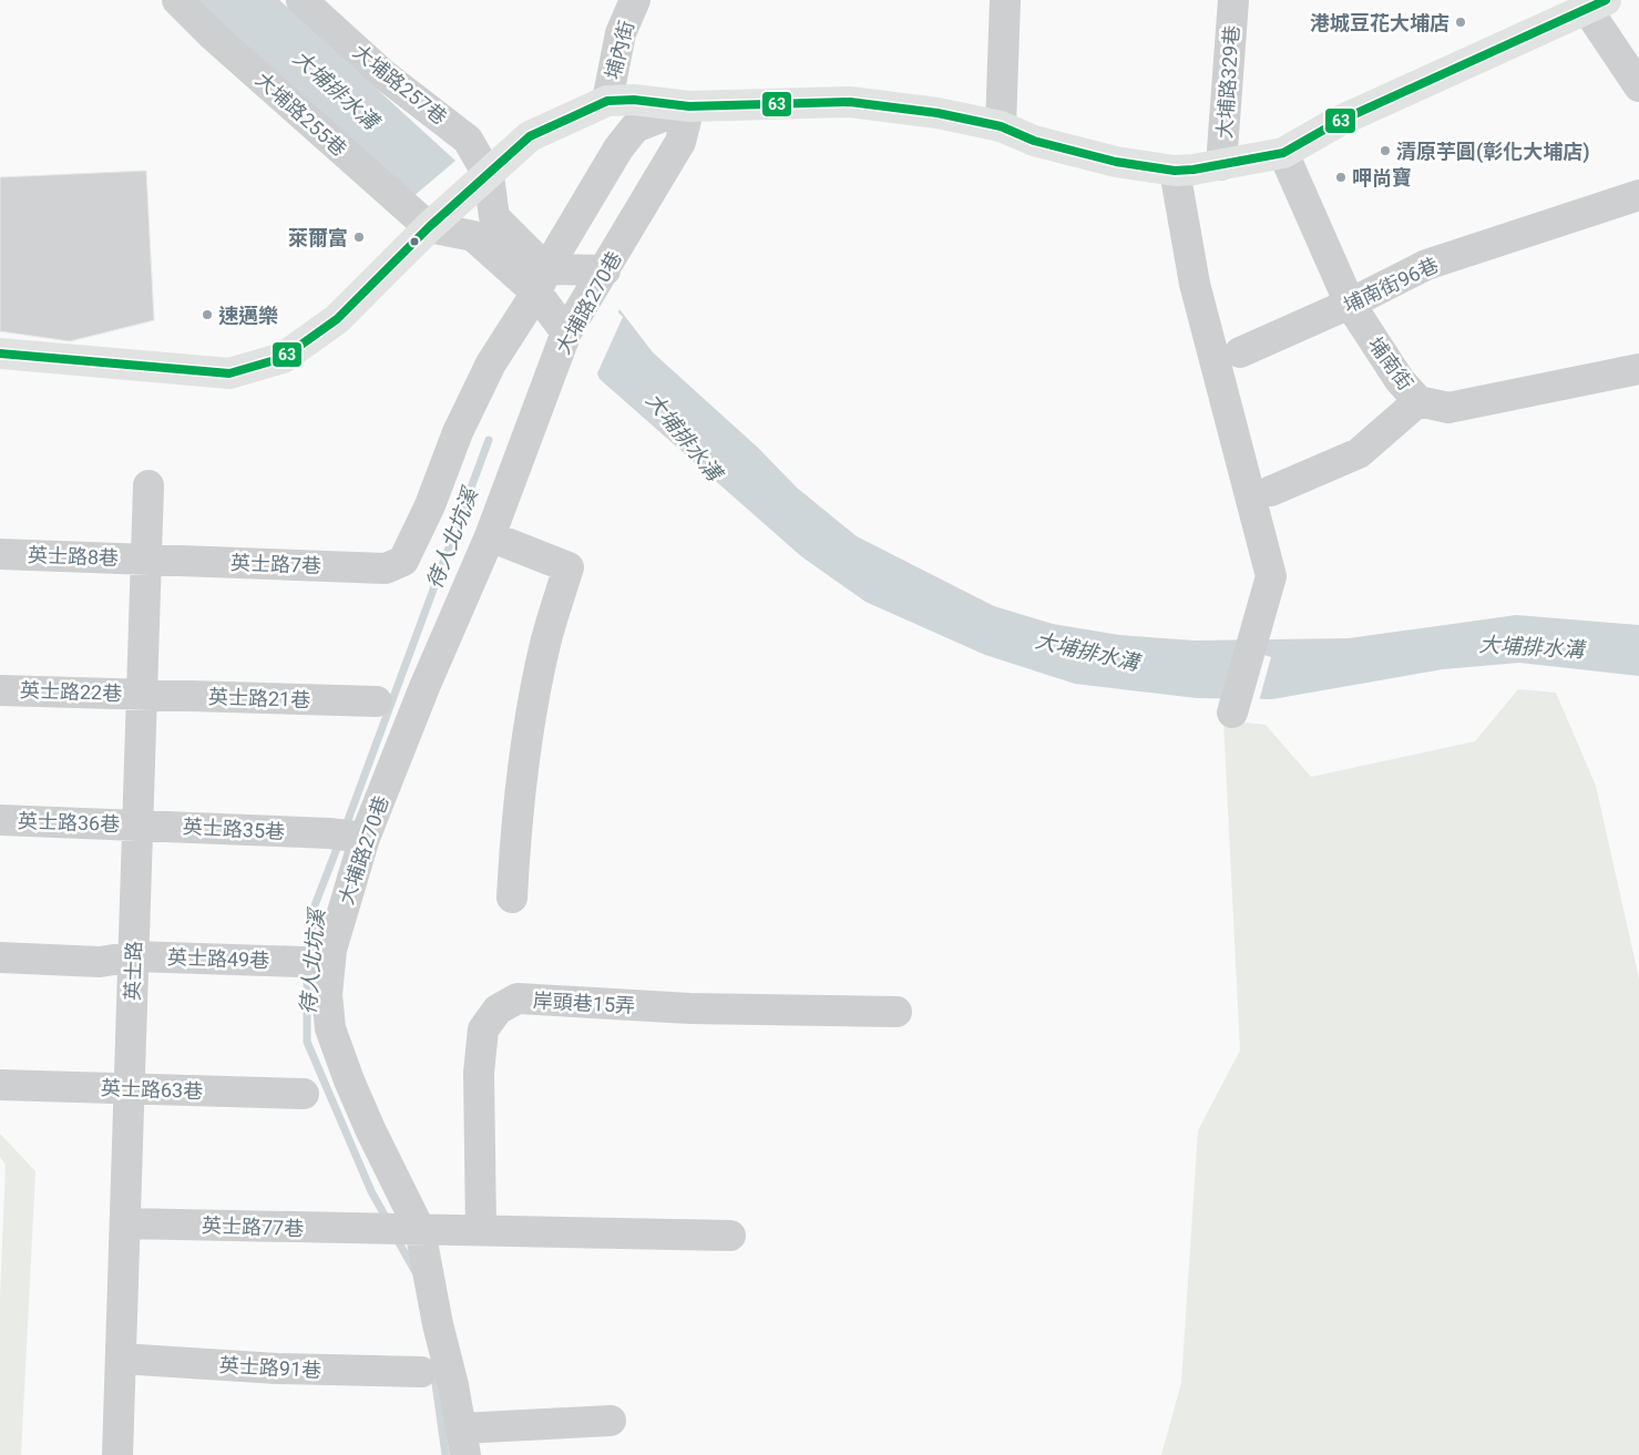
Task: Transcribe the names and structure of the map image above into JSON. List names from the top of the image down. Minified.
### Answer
{"streets":{"street":["埔內街","大埔路329巷","大埔路257巷","大埔路255巷","埔南街96巷","大埔路270巷","埔南街","英士路8巷","英士路7巷","英士路22巷","英士路21巷","英士路36巷","英士路35巷","英士路49巷","英士路","岸頭巷15弄","英士路63巷","英士路77巷","英士路91巷"]},"crossings":[["埔南街96巷","埔南街"],["大埔路270巷","英士路35巷"],["大埔路270巷","英士路77巷"],["英士路8巷","英士路7巷"],["英士路8巷","英士路"],["英士路7巷","英士路"],["英士路22巷","英士路21巷"],["英士路22巷","英士路"],["英士路21巷","英士路"],["英士路36巷","英士路35巷"],["英士路36巷","英士路"],["英士路35巷","英士路"],["英士路49巷","英士路"],["英士路","英士路63巷"],["英士路","英士路77巷"],["英士路","英士路91巷"]],"water":["大埔排水溝","待人北坑溪"],"places":["港城豆花大埔店","清原芋圓(彰化大埔店)","呷尚寶","萊爾富","速邁樂"],"lines":["transit line 63"]}
